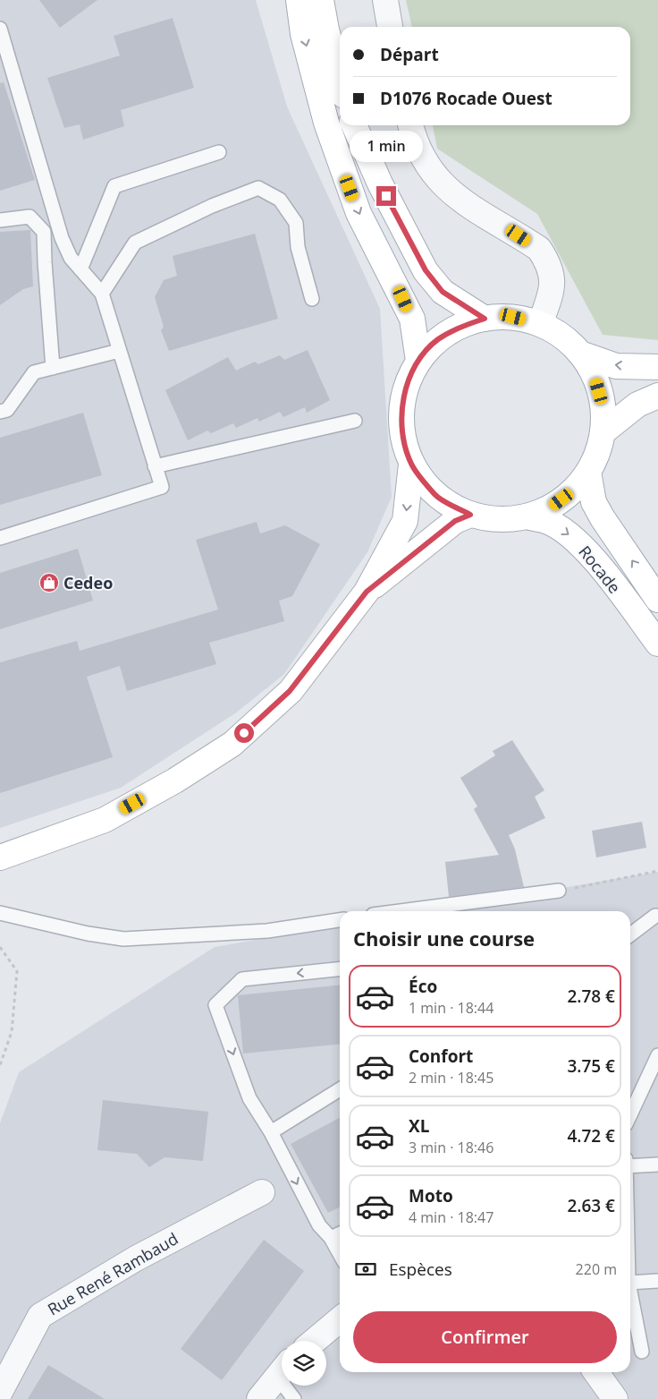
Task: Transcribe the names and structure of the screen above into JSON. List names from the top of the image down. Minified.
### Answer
{"streets":{"main road":["Rocade"],"street":["Rue René Rambaud"]},"places":{"shop":["Cedeo"]},"page":{"banner":["Départ","D1076 Rocade Ouest"],"bubble":"1 min","heading":"Choisir une course","list":[{"name":"Éco","note":"1 min · 18:44","value":"2.78 €"},{"name":"Confort","note":"2 min · 18:45","value":"3.75 €"},{"name":"XL","note":"3 min · 18:46","value":"4.72 €"},{"name":"Moto","note":"4 min · 18:47","value":"2.63 €"}],"pay":["Espèces","220 m"],"buttons":"Confirmer"}}
